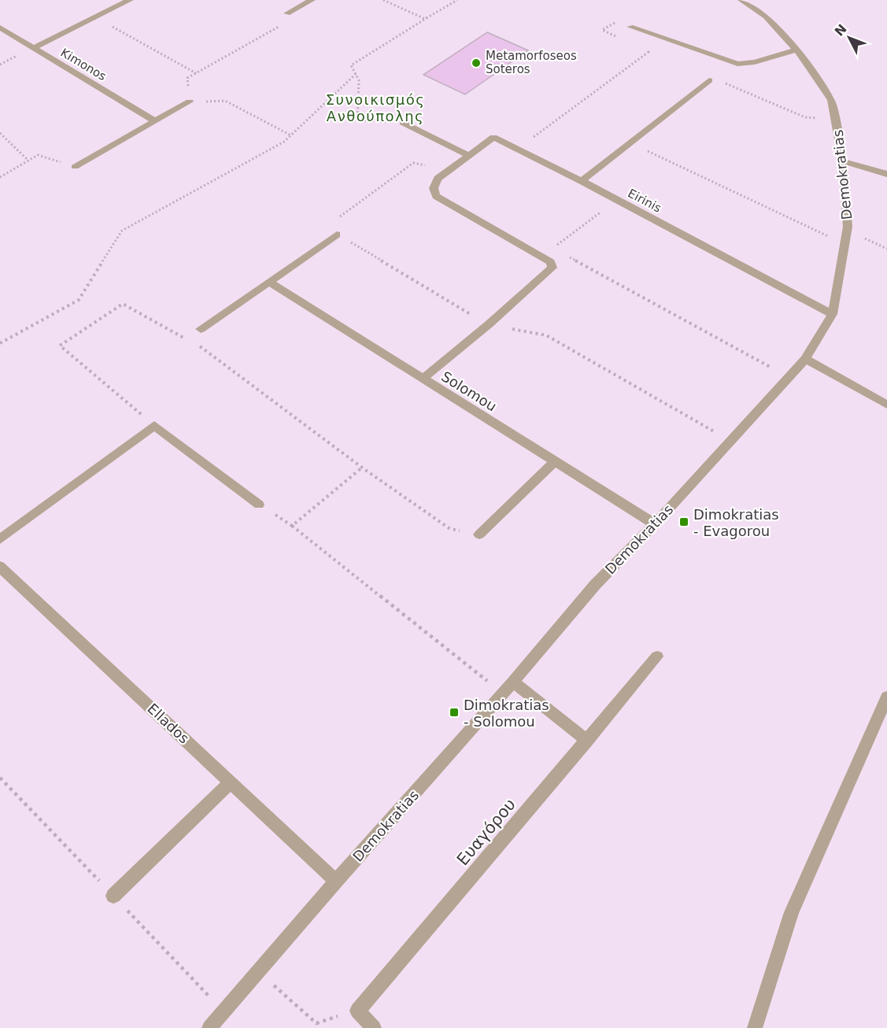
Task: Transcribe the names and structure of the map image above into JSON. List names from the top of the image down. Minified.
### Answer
{"streets":{"street":["Kimonos","Demokratias","Eirinis","Solomou","Ellados","Ευαγόρου"]},"crossings":[["Demokratias","Eirinis"],["Demokratias","Solomou"],["Demokratias","Ellados"]],"districts":["Συνοικισμός Ανθούπολης"],"places":{"other":["Metamorfoseos Soteros"],"transit":["Dimokratias - Evagorou","Dimokratias - Solomou"]},"north":"top left"}
